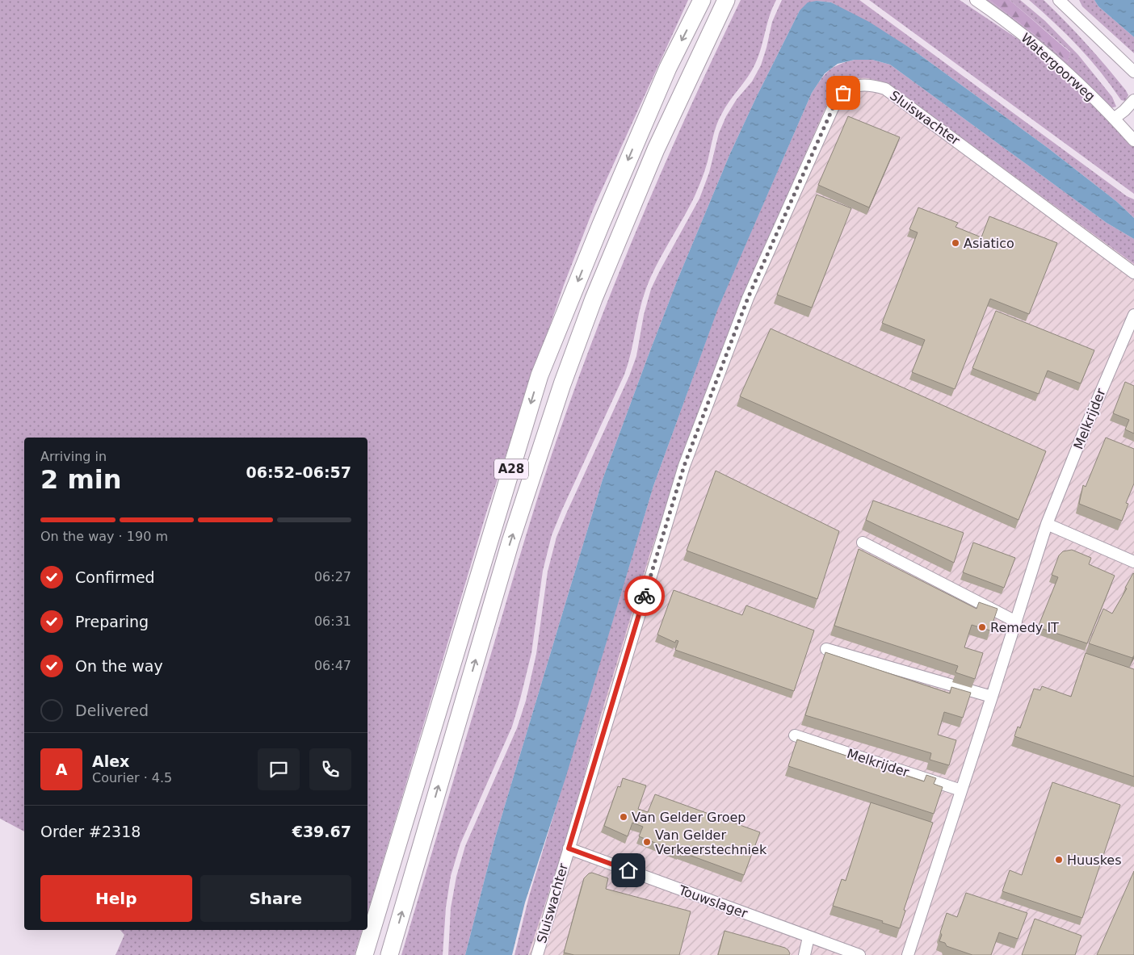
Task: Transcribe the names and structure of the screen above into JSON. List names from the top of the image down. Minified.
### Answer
{"streets":{"highway":["A28"],"street":["Watergoorweg","Sluiswachter","Melkrijder","Touwslager"]},"crossings":[["Sluiswachter","Touwslager"]],"places":["Asiatico","Remedy IT","Van Gelder Groep","Van Gelder Verkeerstechniek","Huuskes"],"page":{"heading":["2 min","Arriving in","06:52–06:57"],"panel":["Alex","Courier · 4.5","Order #2318","€39.67"],"bar":"On the way · 190 m","list":[["Confirmed","06:27"],["Preparing","06:31"],["On the way","06:47"],"Delivered"],"round":"A","buttons":["Help","Share"]}}
